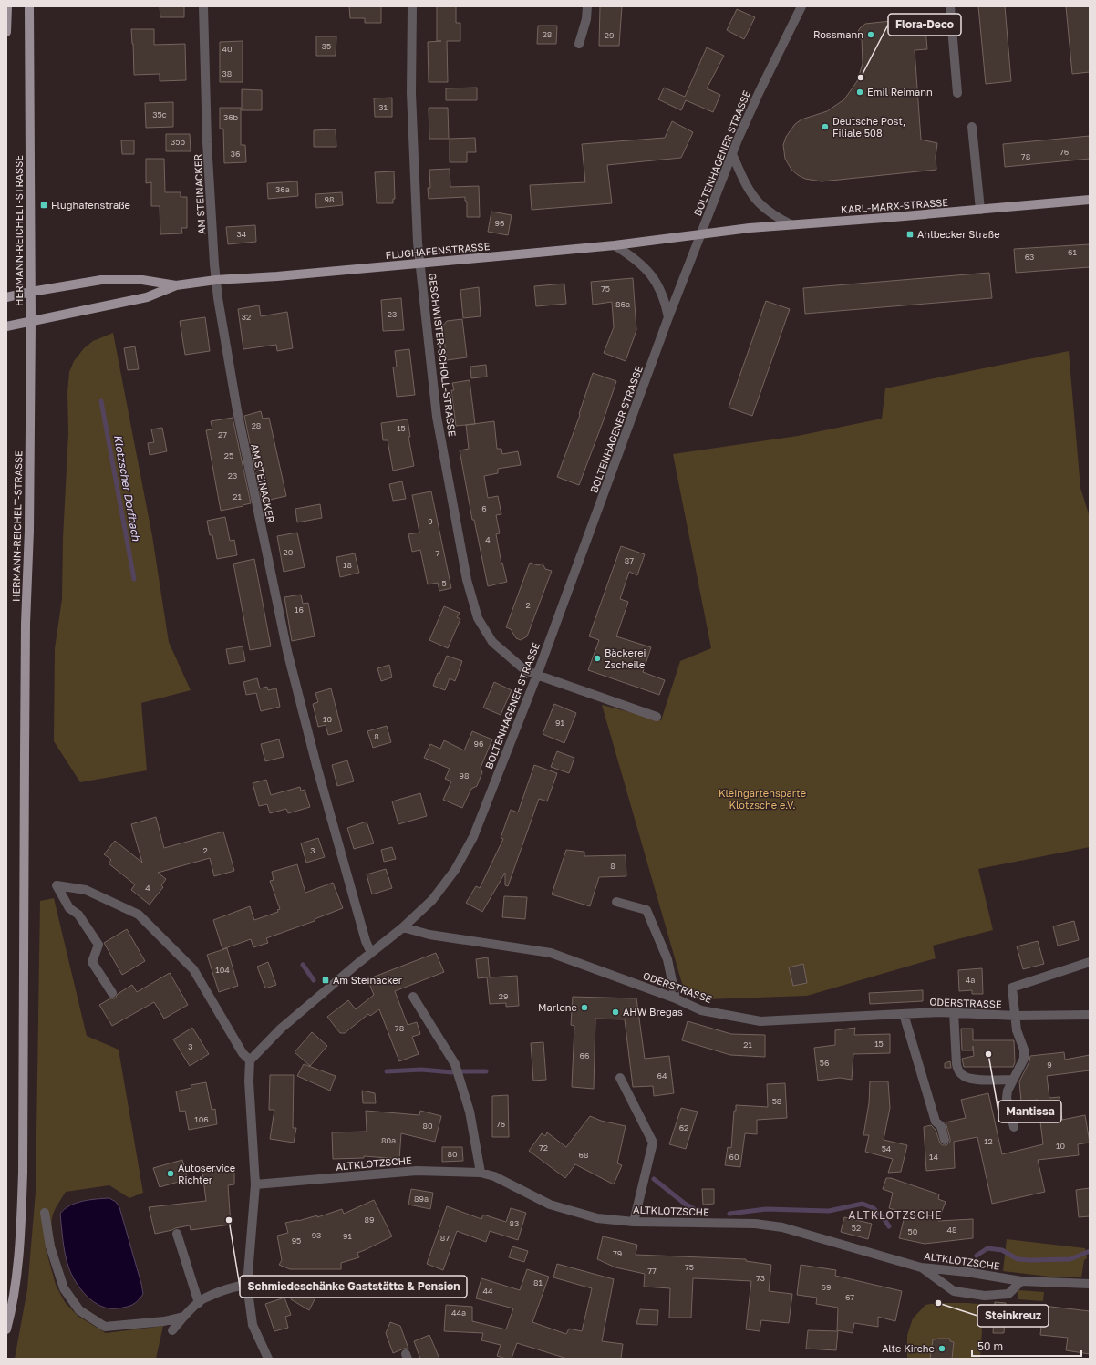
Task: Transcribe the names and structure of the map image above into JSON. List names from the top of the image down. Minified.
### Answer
{"streets":{"main road":["KARL-MARX-STRASSE","HERMANN-REICHELT-STRASSE","FLUGHAFENSTRASSE"],"street":["BOLTENHAGENER STRASSE","AM STEINACKER","GESCHWISTER-SCHOLL-STRASSE","ODERSTRASSE","ALTKLOTZSCHE"]},"crossings":[["BOLTENHAGENER STRASSE","AM STEINACKER"],["BOLTENHAGENER STRASSE","KARL-MARX-STRASSE"],["BOLTENHAGENER STRASSE","FLUGHAFENSTRASSE"],["BOLTENHAGENER STRASSE","GESCHWISTER-SCHOLL-STRASSE"],["BOLTENHAGENER STRASSE","ODERSTRASSE"],["AM STEINACKER","FLUGHAFENSTRASSE"],["KARL-MARX-STRASSE","FLUGHAFENSTRASSE"],["HERMANN-REICHELT-STRASSE","FLUGHAFENSTRASSE"],["FLUGHAFENSTRASSE","GESCHWISTER-SCHOLL-STRASSE"]],"districts":["ALTKLOTZSCHE"],"water":["Klotzscher Dorfbach"],"parks":["Kleingartensparte Klotzsche e.V."],"places":{"other":["Rossmann","Flora-Deco","Emil Reimann","Deutsche Post, Filiale 508","Bäckerei Zscheile","Marlene","AHW Bregas","Mantissa","Autoservice Richter","Schmiedeschänke Gaststätte & Pension","Steinkreuz","Alte Kirche"],"transit":["Flughafenstraße","Ahlbecker Straße","Am Steinacker"]},"house_numbers":["28","29","35","40","38","31","35c","36b","35b","76","36","78","36a","98","96","34","61","63","75","86a","23","32","28","15","27","25","23","21","6","9","4","20","7","87","18","5","2","16","10","91","8","96","98","2","3","8","4","104","4a","29","78","15","21","3","66","56","9","64","58","106","76","80","62","80a","12","10","72","54","80","68","60","14","89a","89","83","52","48","50","93","91","87","95","79","75","77","73","81","69","44","67","44a"],"scale_bar":"50 m"}
